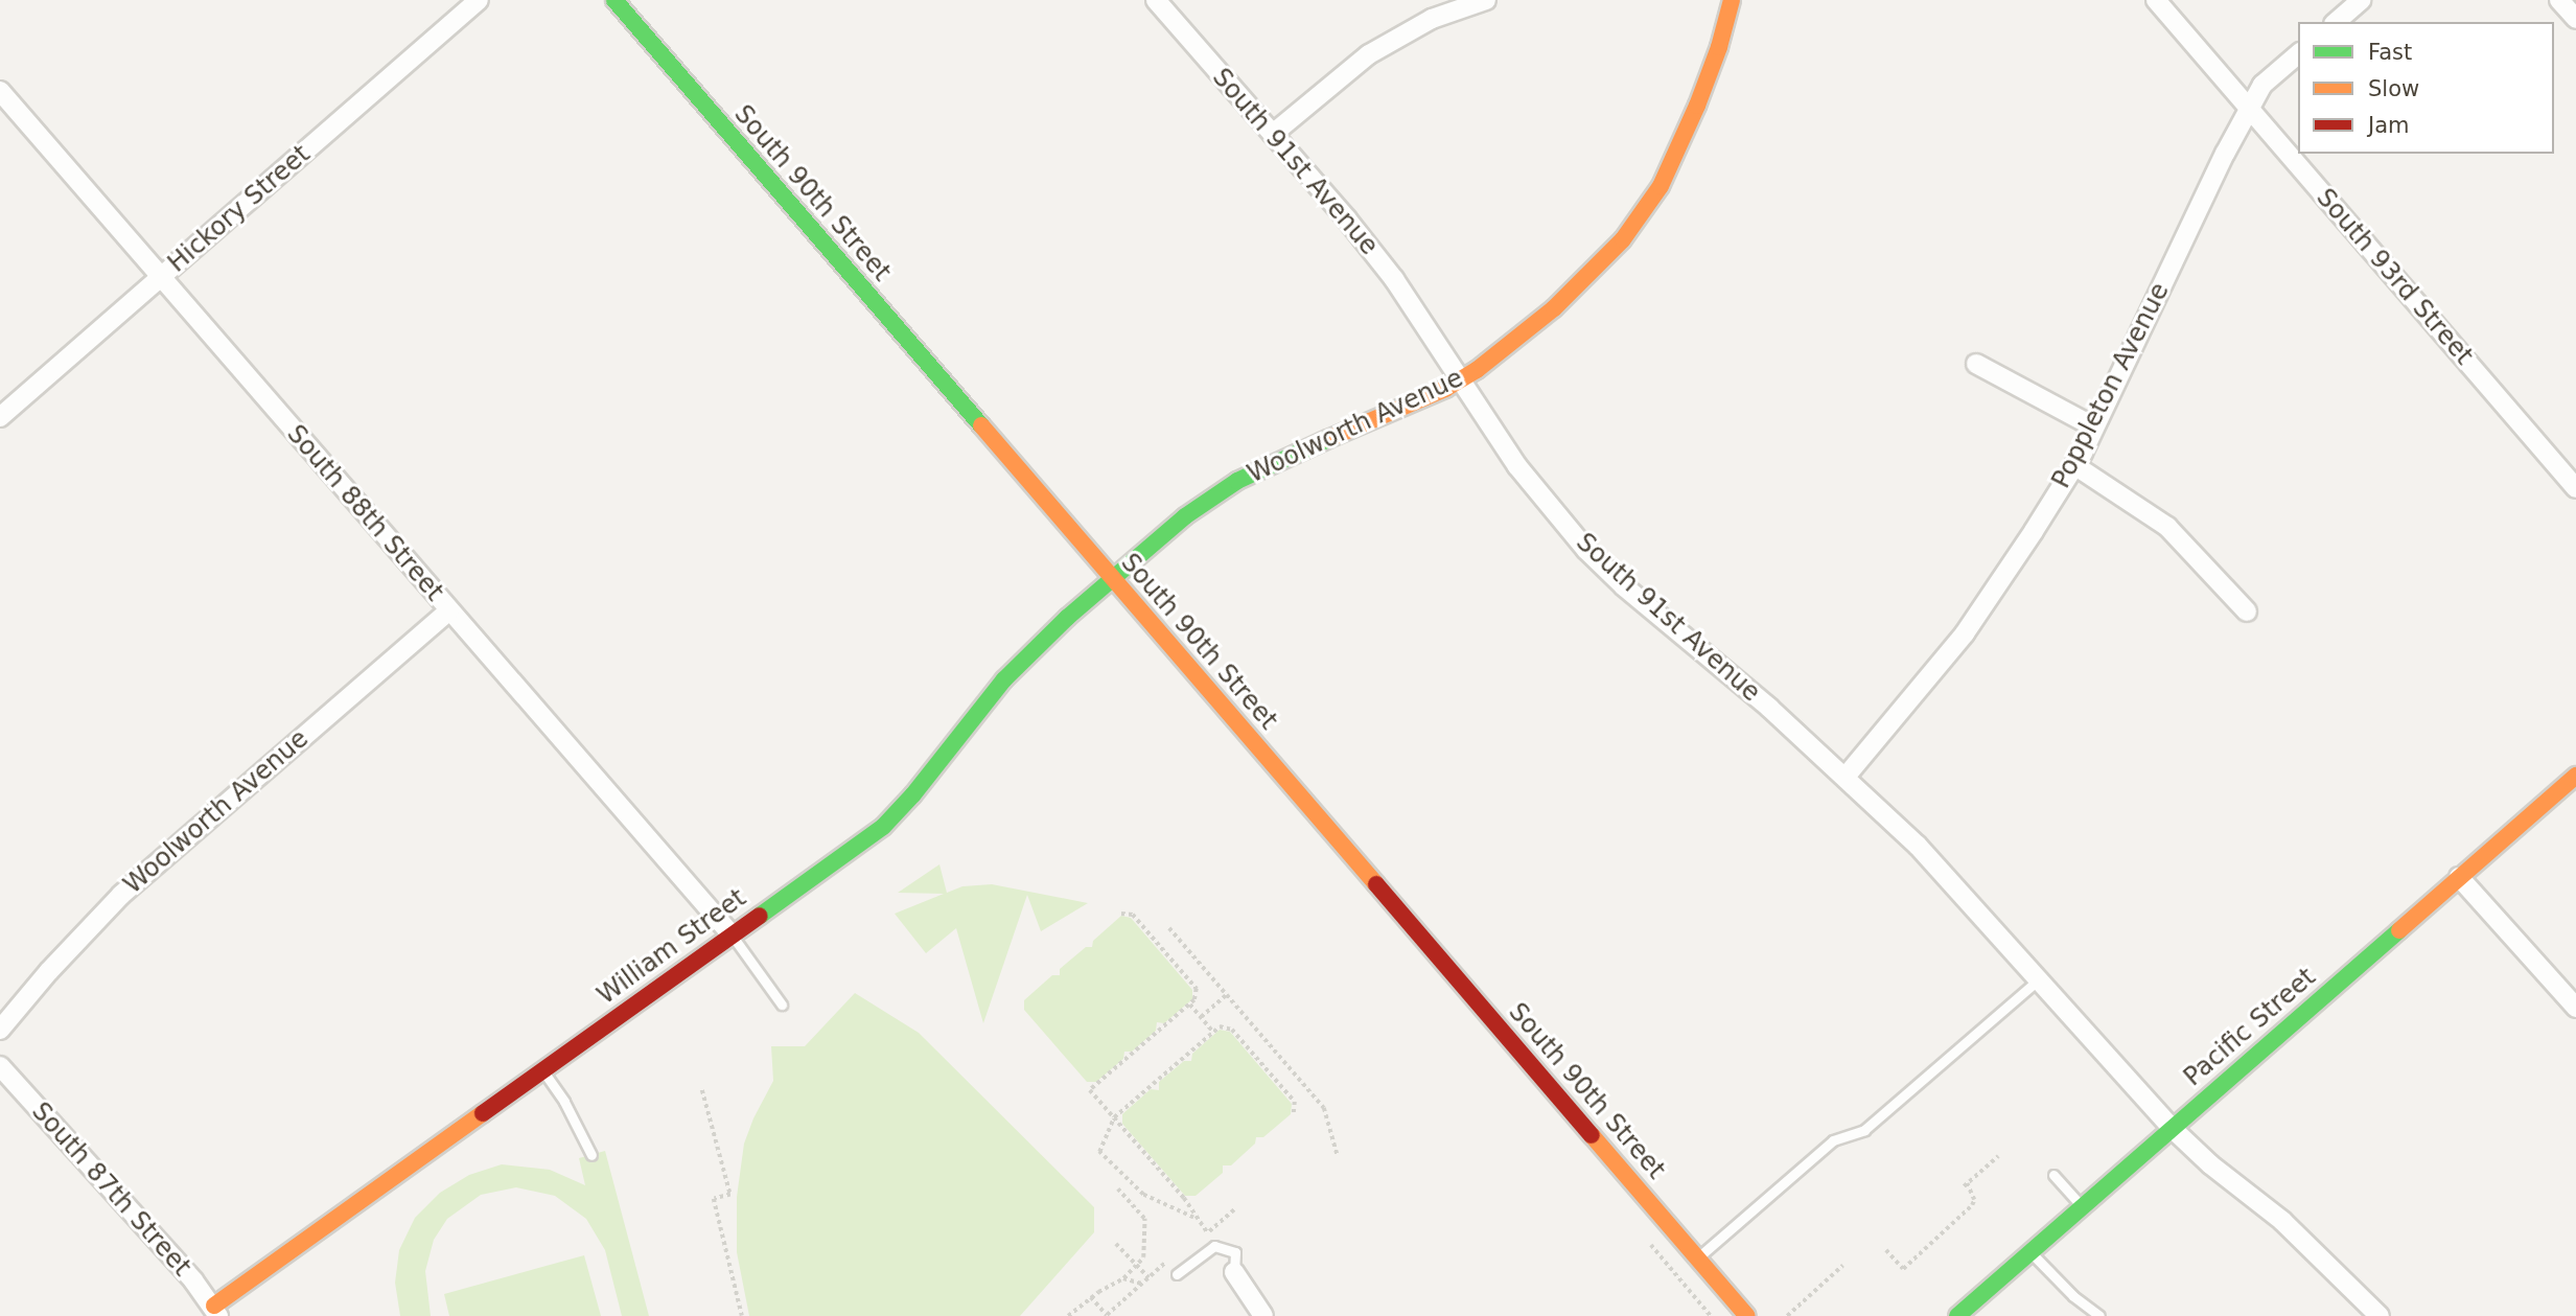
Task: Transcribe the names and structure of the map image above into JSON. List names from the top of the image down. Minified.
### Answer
{"streets":{"main road":["South 90th Street","Woolworth Avenue","William Street","Pacific Street"],"street":["South 91st Avenue","Hickory Street","South 93rd Street","Poppleton Avenue","South 88th Street","South 87th Street"]},"crossings":[["South 91st Avenue","Poppleton Avenue"],["South 91st Avenue","Woolworth Avenue"],["South 91st Avenue","Pacific Street"],["South 90th Street","Woolworth Avenue"],["South 90th Street","William Street"],["Hickory Street","South 88th Street"],["South 93rd Street","Poppleton Avenue"],["Woolworth Avenue","South 88th Street"],["Woolworth Avenue","William Street"],["South 88th Street","William Street"],["William Street","South 87th Street"]],"legend":["Fast","Slow","Jam"]}
